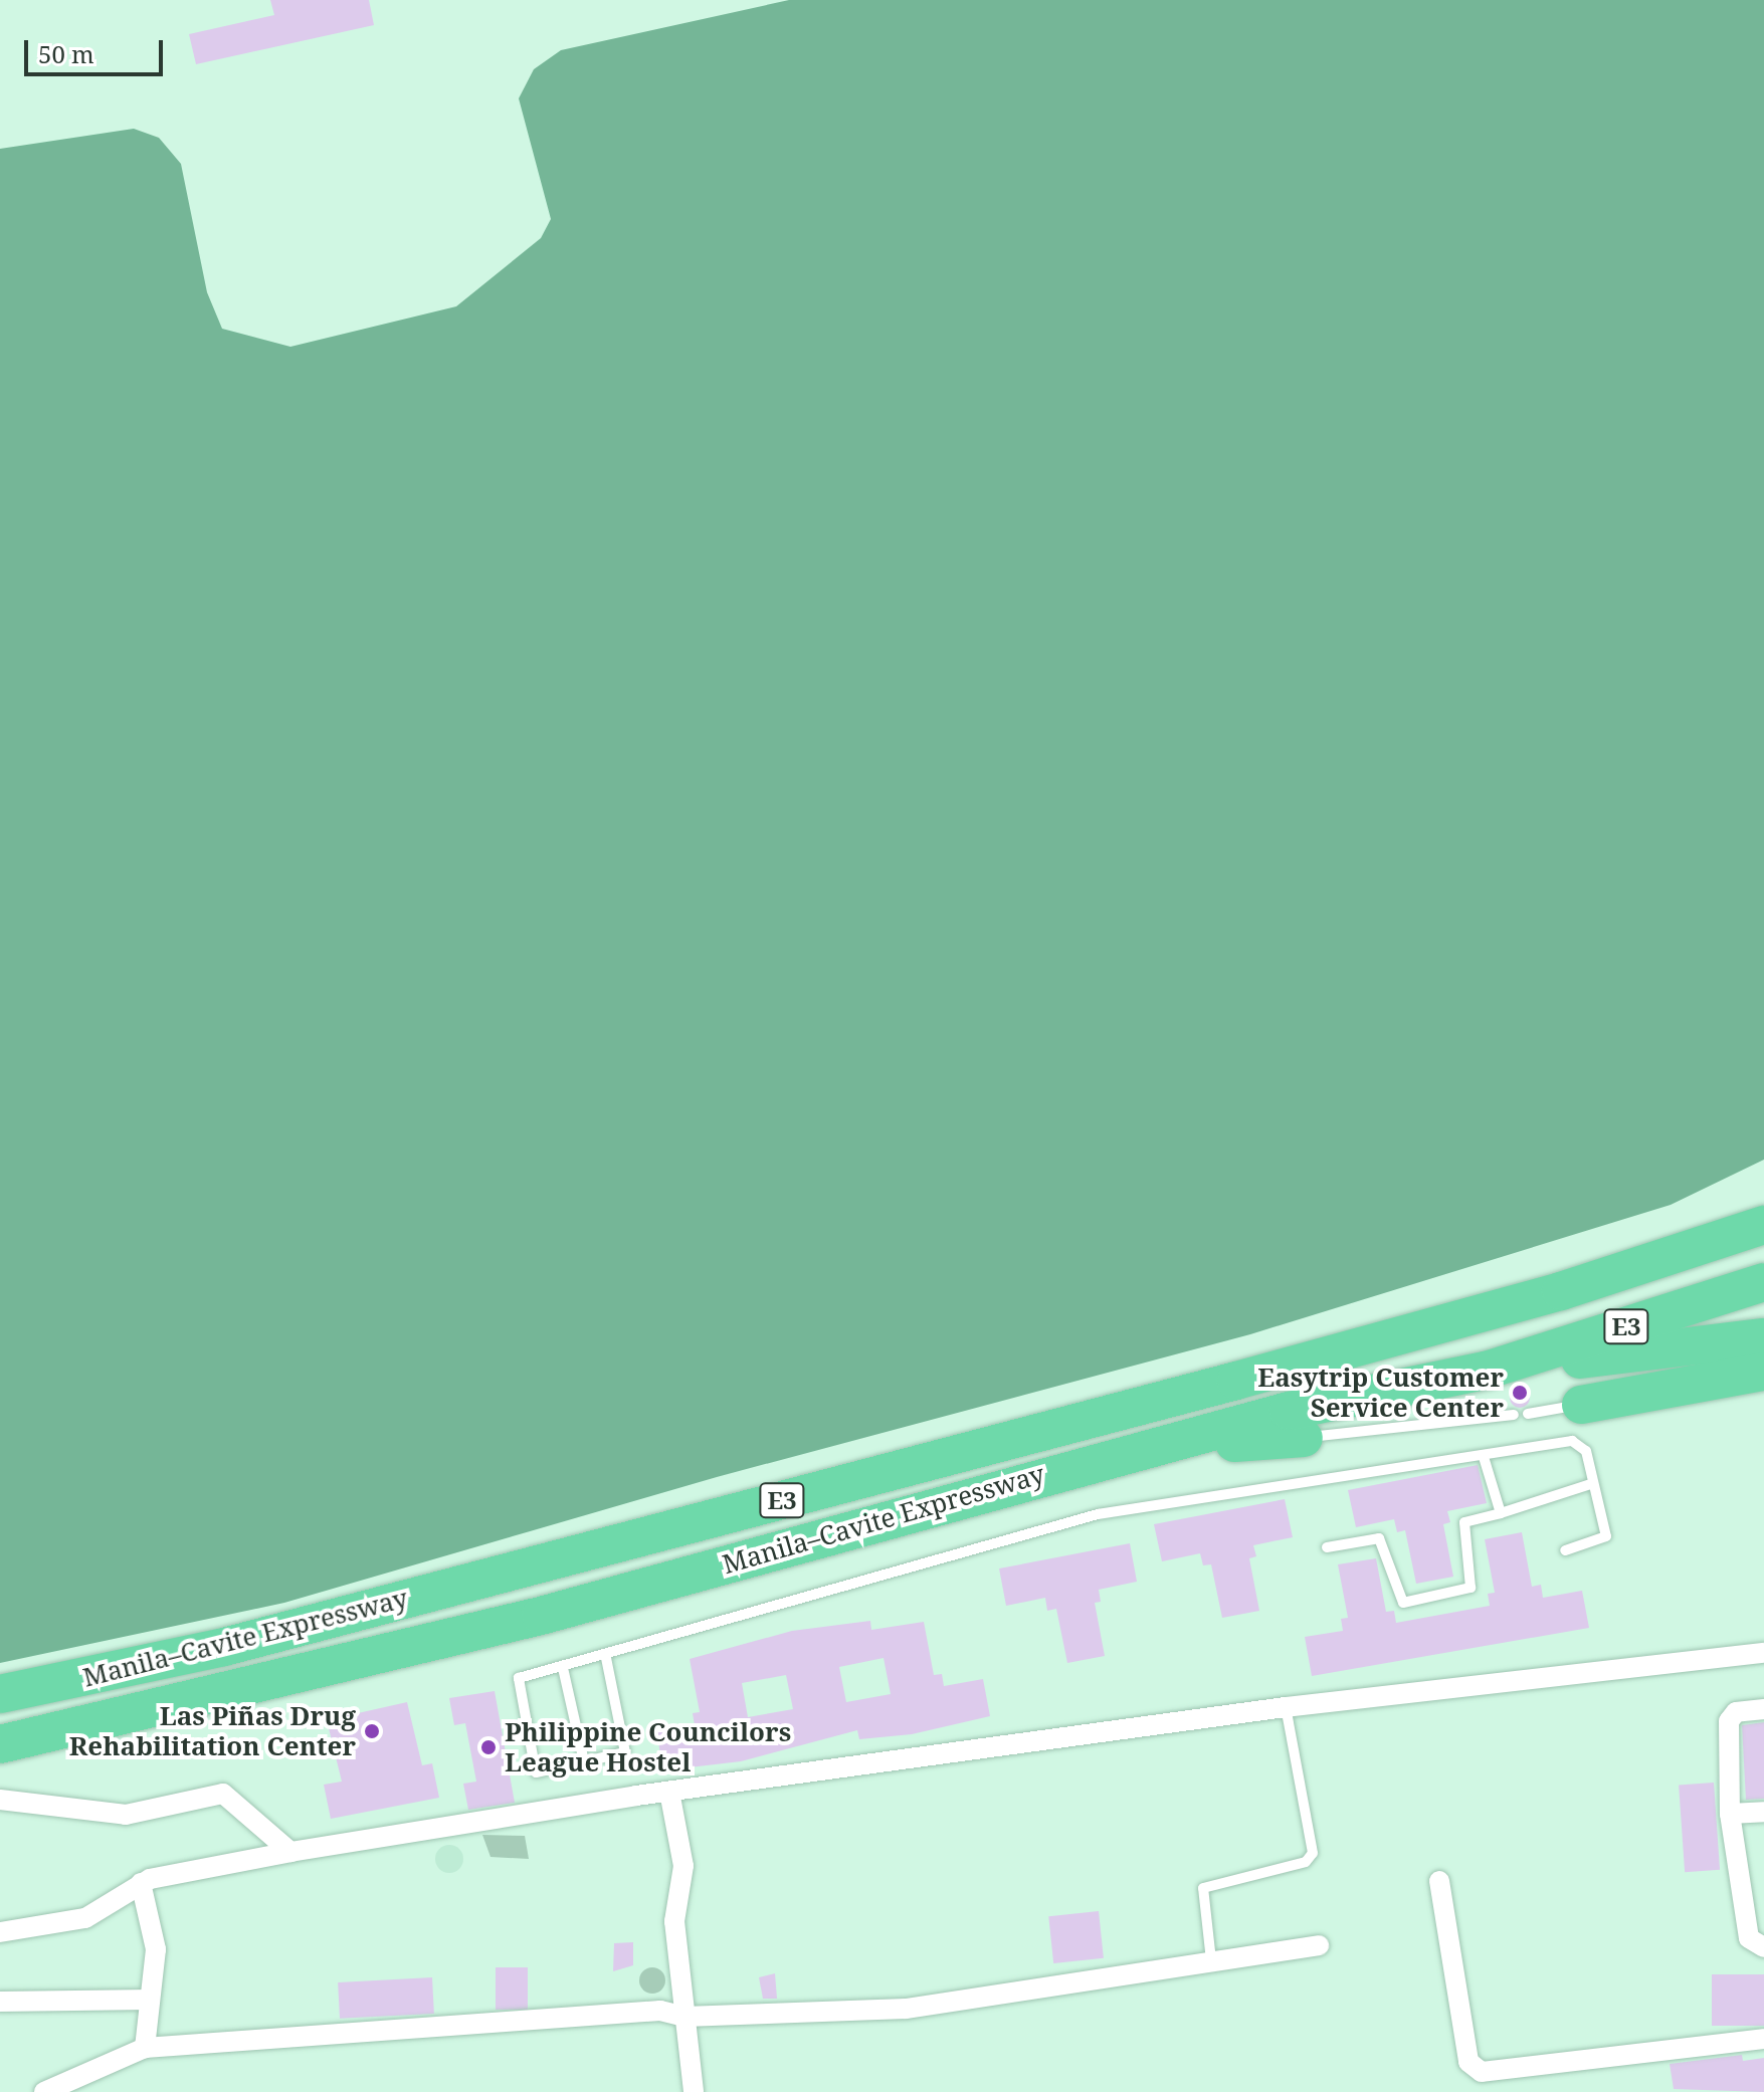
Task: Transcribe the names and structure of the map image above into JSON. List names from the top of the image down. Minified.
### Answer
{"streets":{"highway":["E3","Manila–Cavite Expressway"]},"places":["Easytrip Customer Service Center","Las Piñas Drug Rehabilitation Center","Philippine Councilors League Hostel"],"scale_bar":"50 m"}
